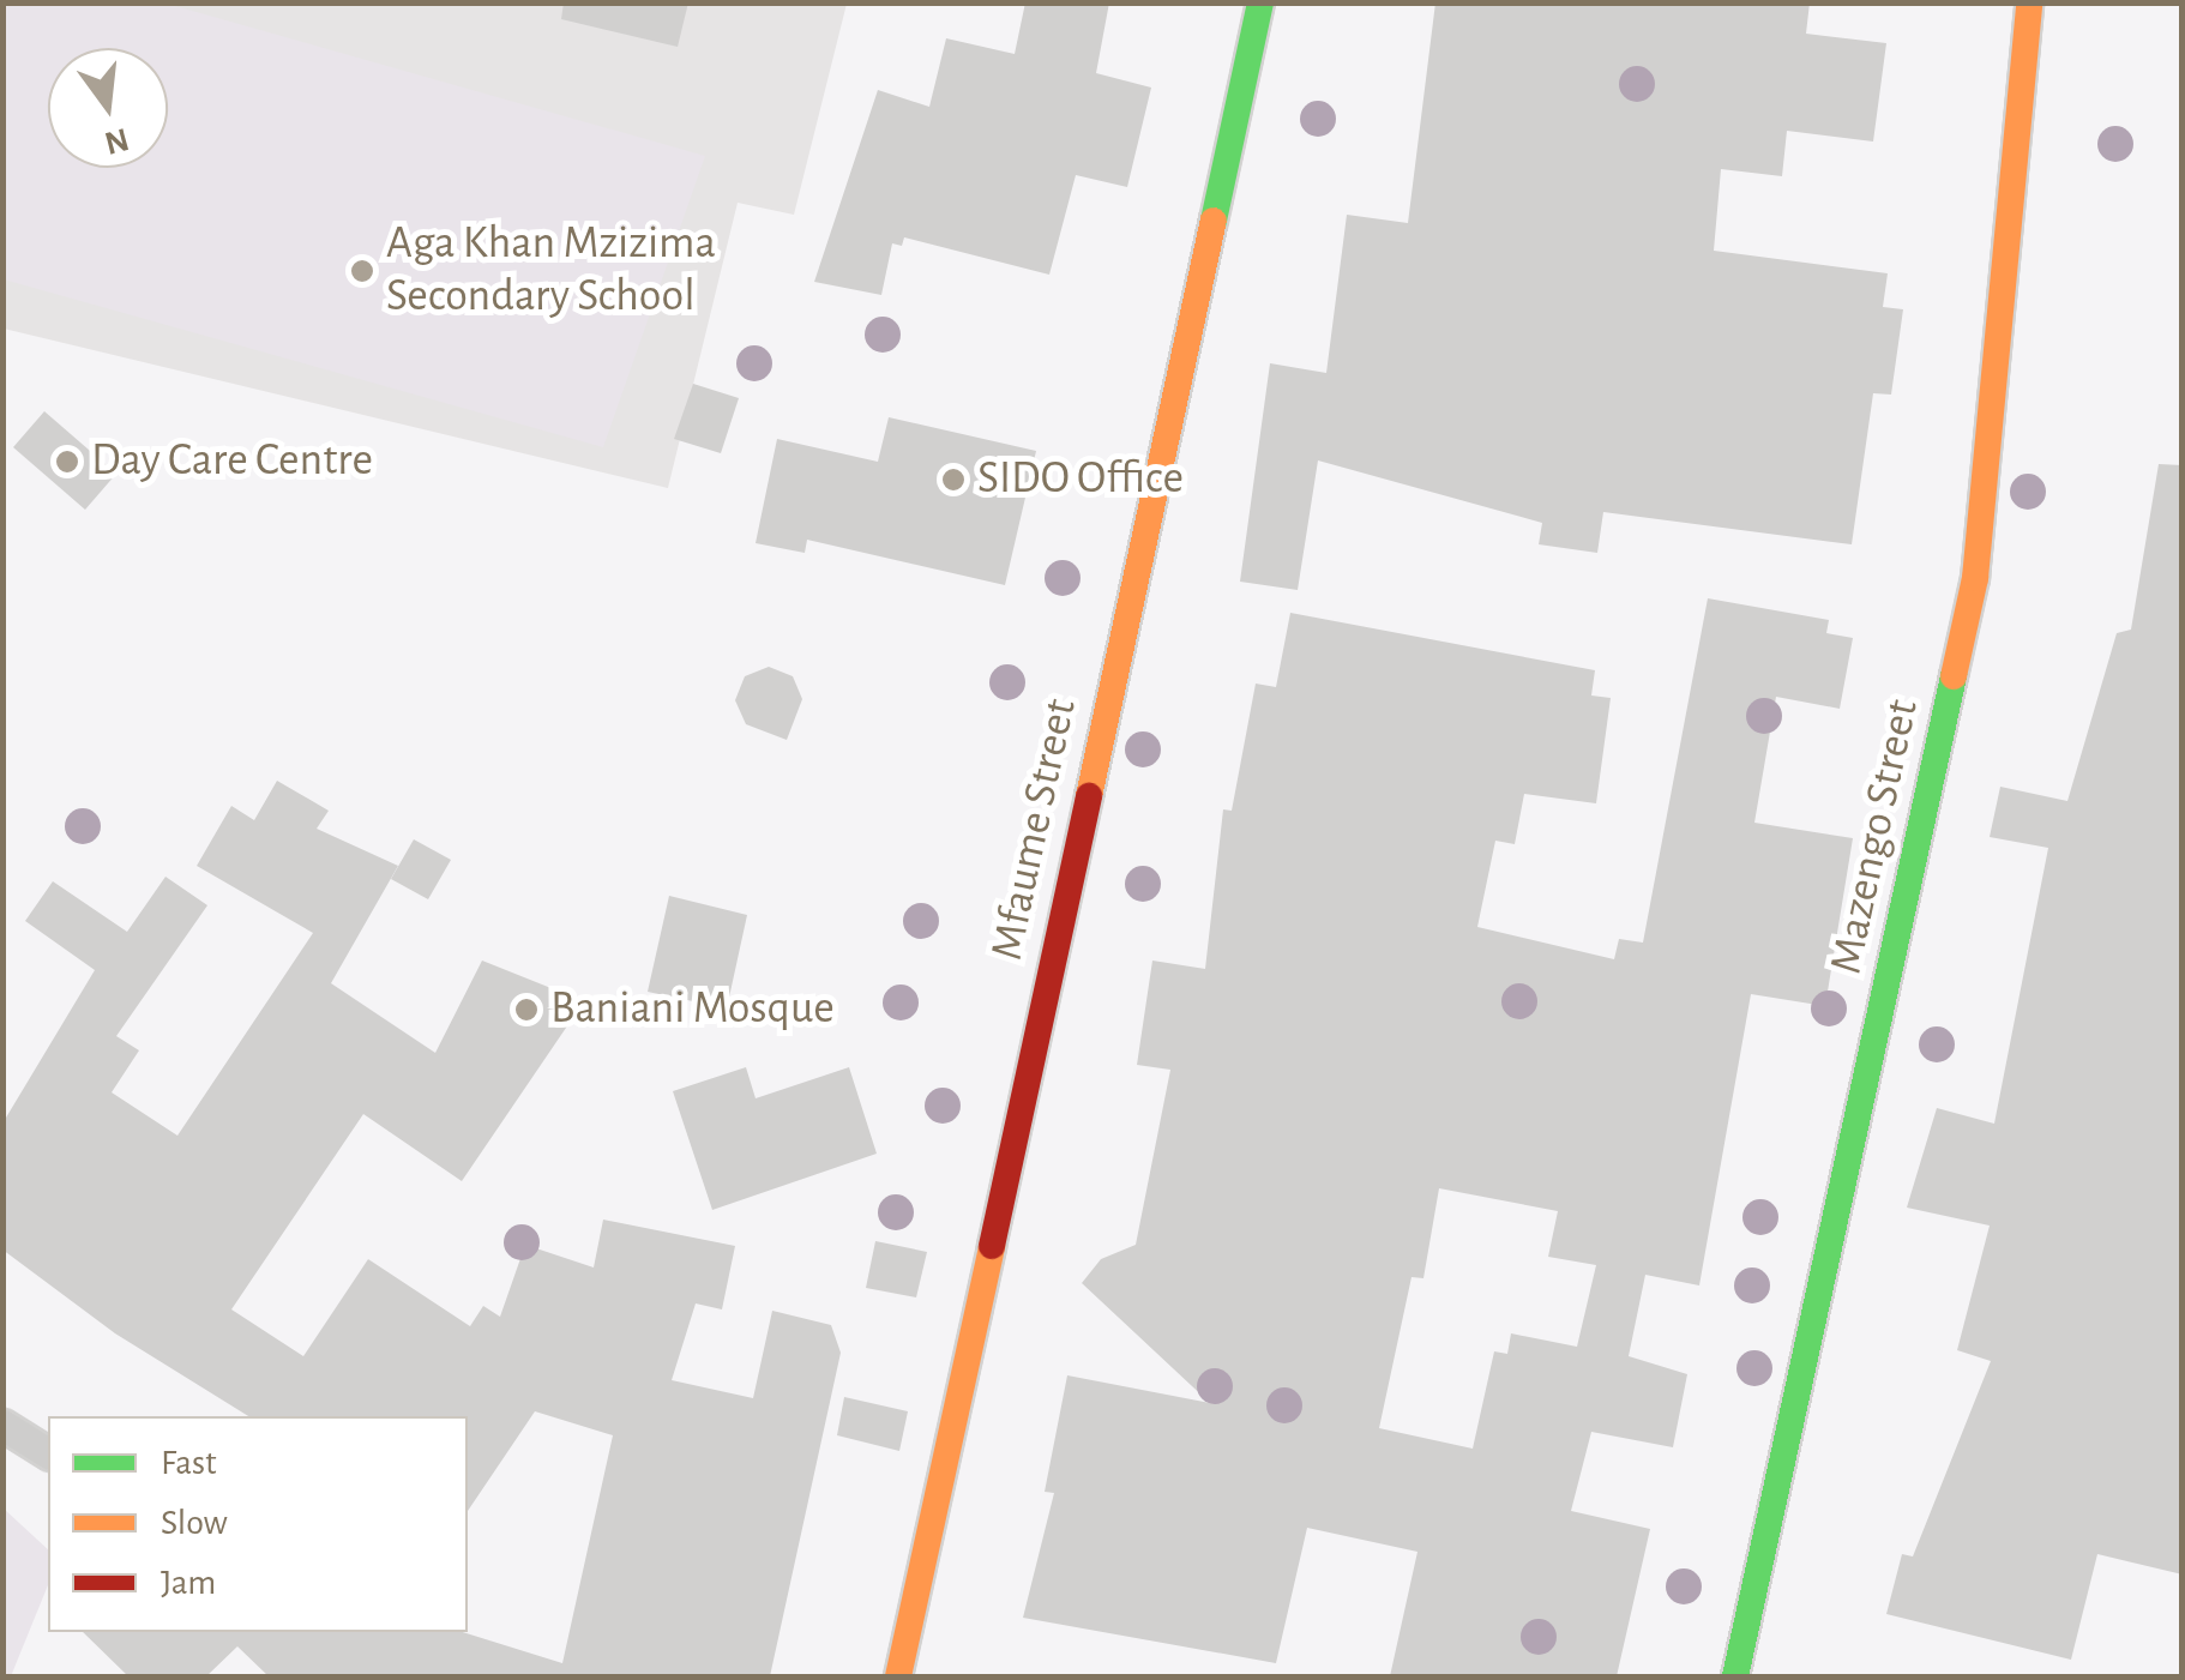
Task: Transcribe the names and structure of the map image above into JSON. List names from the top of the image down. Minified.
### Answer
{"streets":{"street":["Mfaume Street","Mazengo Street"]},"places":["Aga Khan Mzizima Secondary School","Day Care Centre","SIDO Office","Baniani Mosque"],"legend":["Fast","Slow","Jam"],"north":"bottom"}
